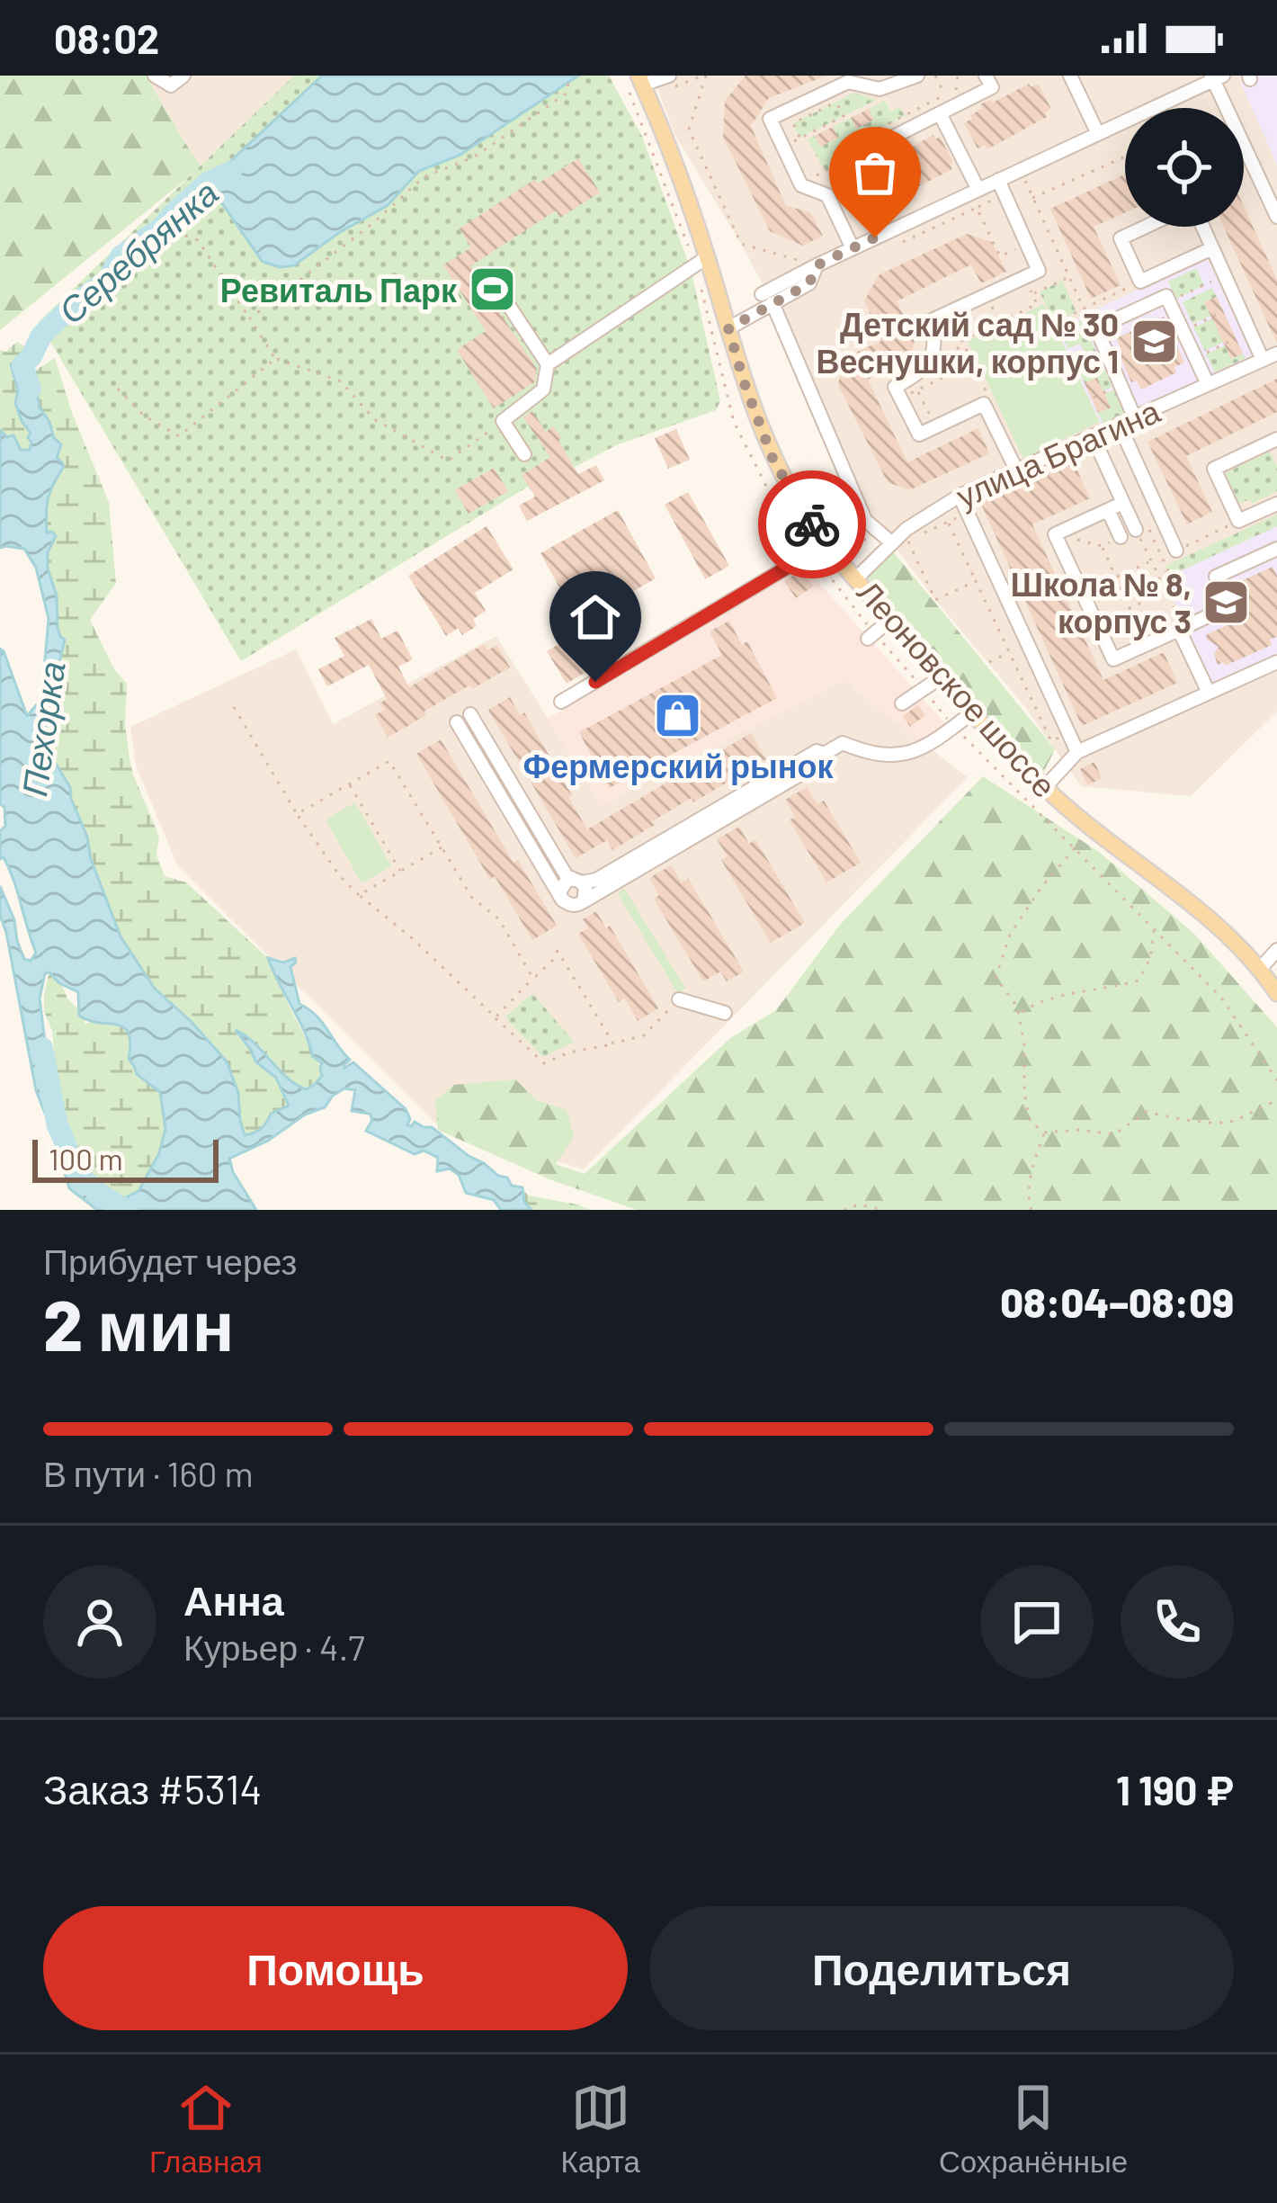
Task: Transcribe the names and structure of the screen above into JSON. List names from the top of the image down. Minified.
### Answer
{"streets":{"main road":["Леоновское шоссе"],"street":["улица Брагина"]},"crossings":[["улица Брагина","Леоновское шоссе"]],"water":["Серебрянка","Пехорка"],"places":{"sports":["Ревиталь Парк"],"school or university":["Детский сад № 30 Веснушки, корпус 1","Школа № 8, корпус 3"],"shop":["Фермерский рынок"]},"scale_bar":"100 m","page":{"status":"08:02","scale":"100 m","heading":["2 мин","Прибудет через","08:04–08:09"],"panel":["Анна","Курьер · 4.7","Заказ #5314","1 190 ₽"],"bar":"В пути · 160 m","buttons":["Помощь","Поделиться"],"tabs":["Главная","Карта","Сохранённые"]}}
